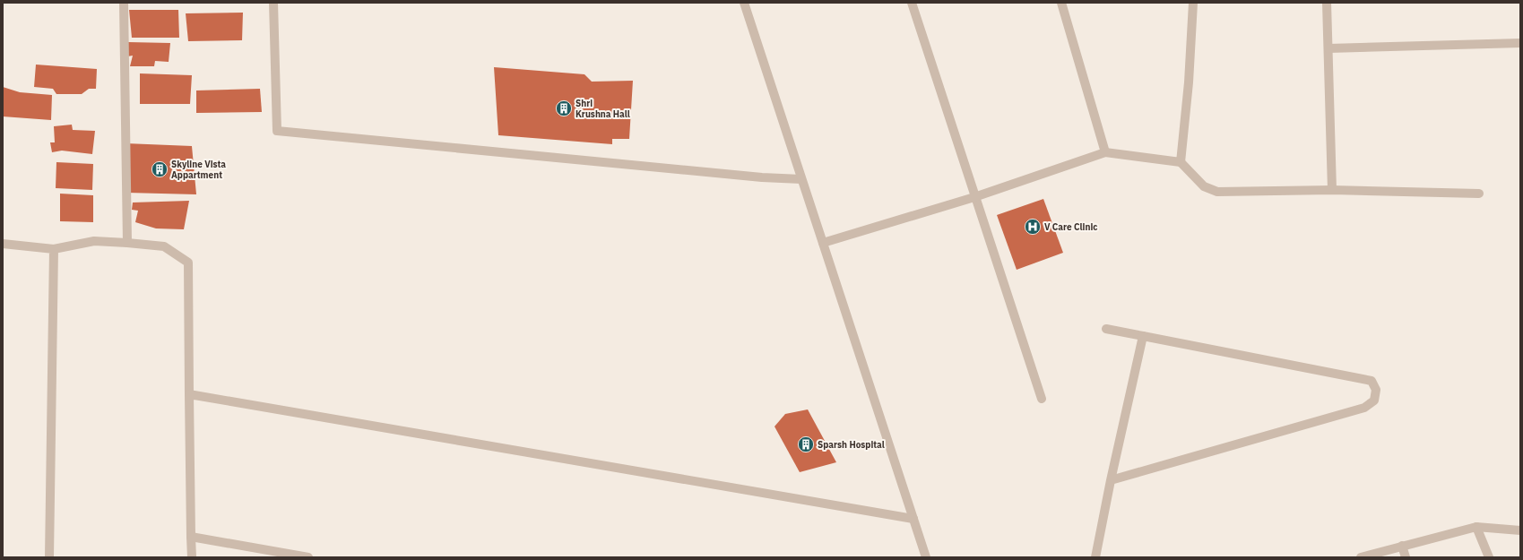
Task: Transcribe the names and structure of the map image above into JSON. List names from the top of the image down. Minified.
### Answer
{"places":{"building":["Shri Krushna Hall","Skyline Vista Appartment","Sparsh Hospital"],"hospital":["V Care Clinic"]}}
